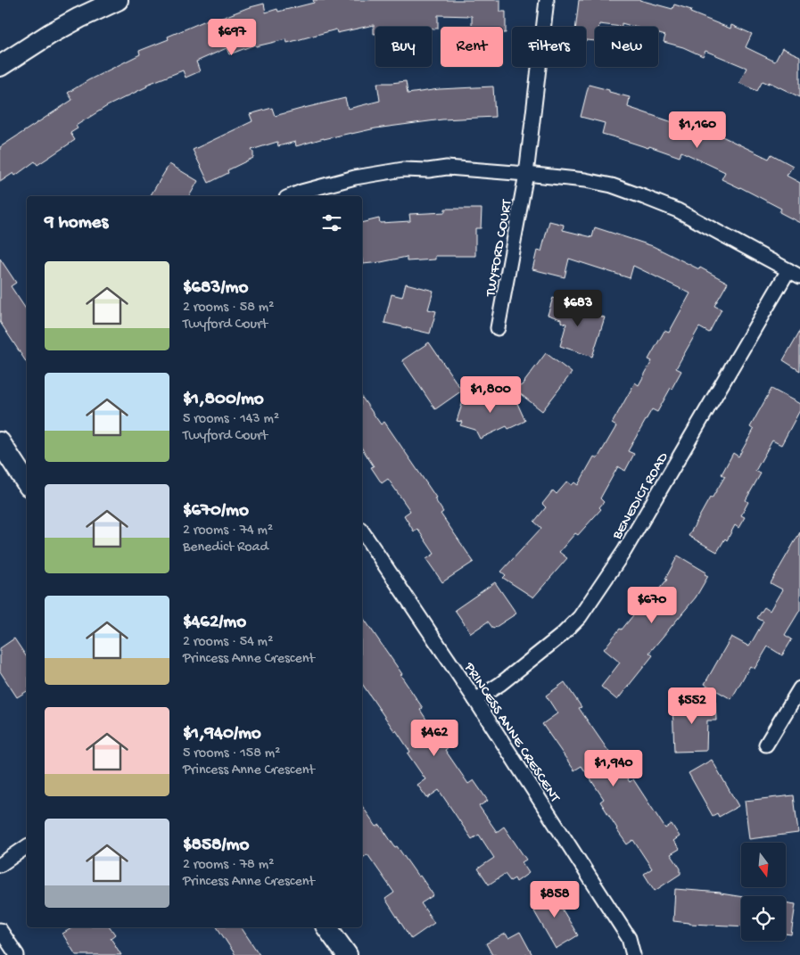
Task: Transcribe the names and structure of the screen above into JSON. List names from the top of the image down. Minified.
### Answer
{"streets":{"street":["TWYFORD COURT","BENEDICT ROAD","PRINCESS ANNE CRESCENT"]},"crossings":[["BENEDICT ROAD","PRINCESS ANNE CRESCENT"]],"north":"bottom","page":{"price":["$697","$1,160","$683","$1,800","$670","$552","$462","$1,940","$858"],"chip":["Buy","Rent","Filters","New"],"heading":"9 homes","list":[{"name":"$683/mo","note":"2 rooms · 58 m² · Twyford Court"},{"name":"$1,800/mo","note":"5 rooms · 143 m² · Twyford Court"},{"name":"$670/mo","note":"2 rooms · 74 m² · Benedict Road"},{"name":"$462/mo","note":"2 rooms · 54 m² · Princess Anne Crescent"},{"name":"$1,940/mo","note":"5 rooms · 158 m² · Princess Anne Crescent"},{"name":"$858/mo","note":"2 rooms · 78 m² · Princess Anne Crescent"}]}}
